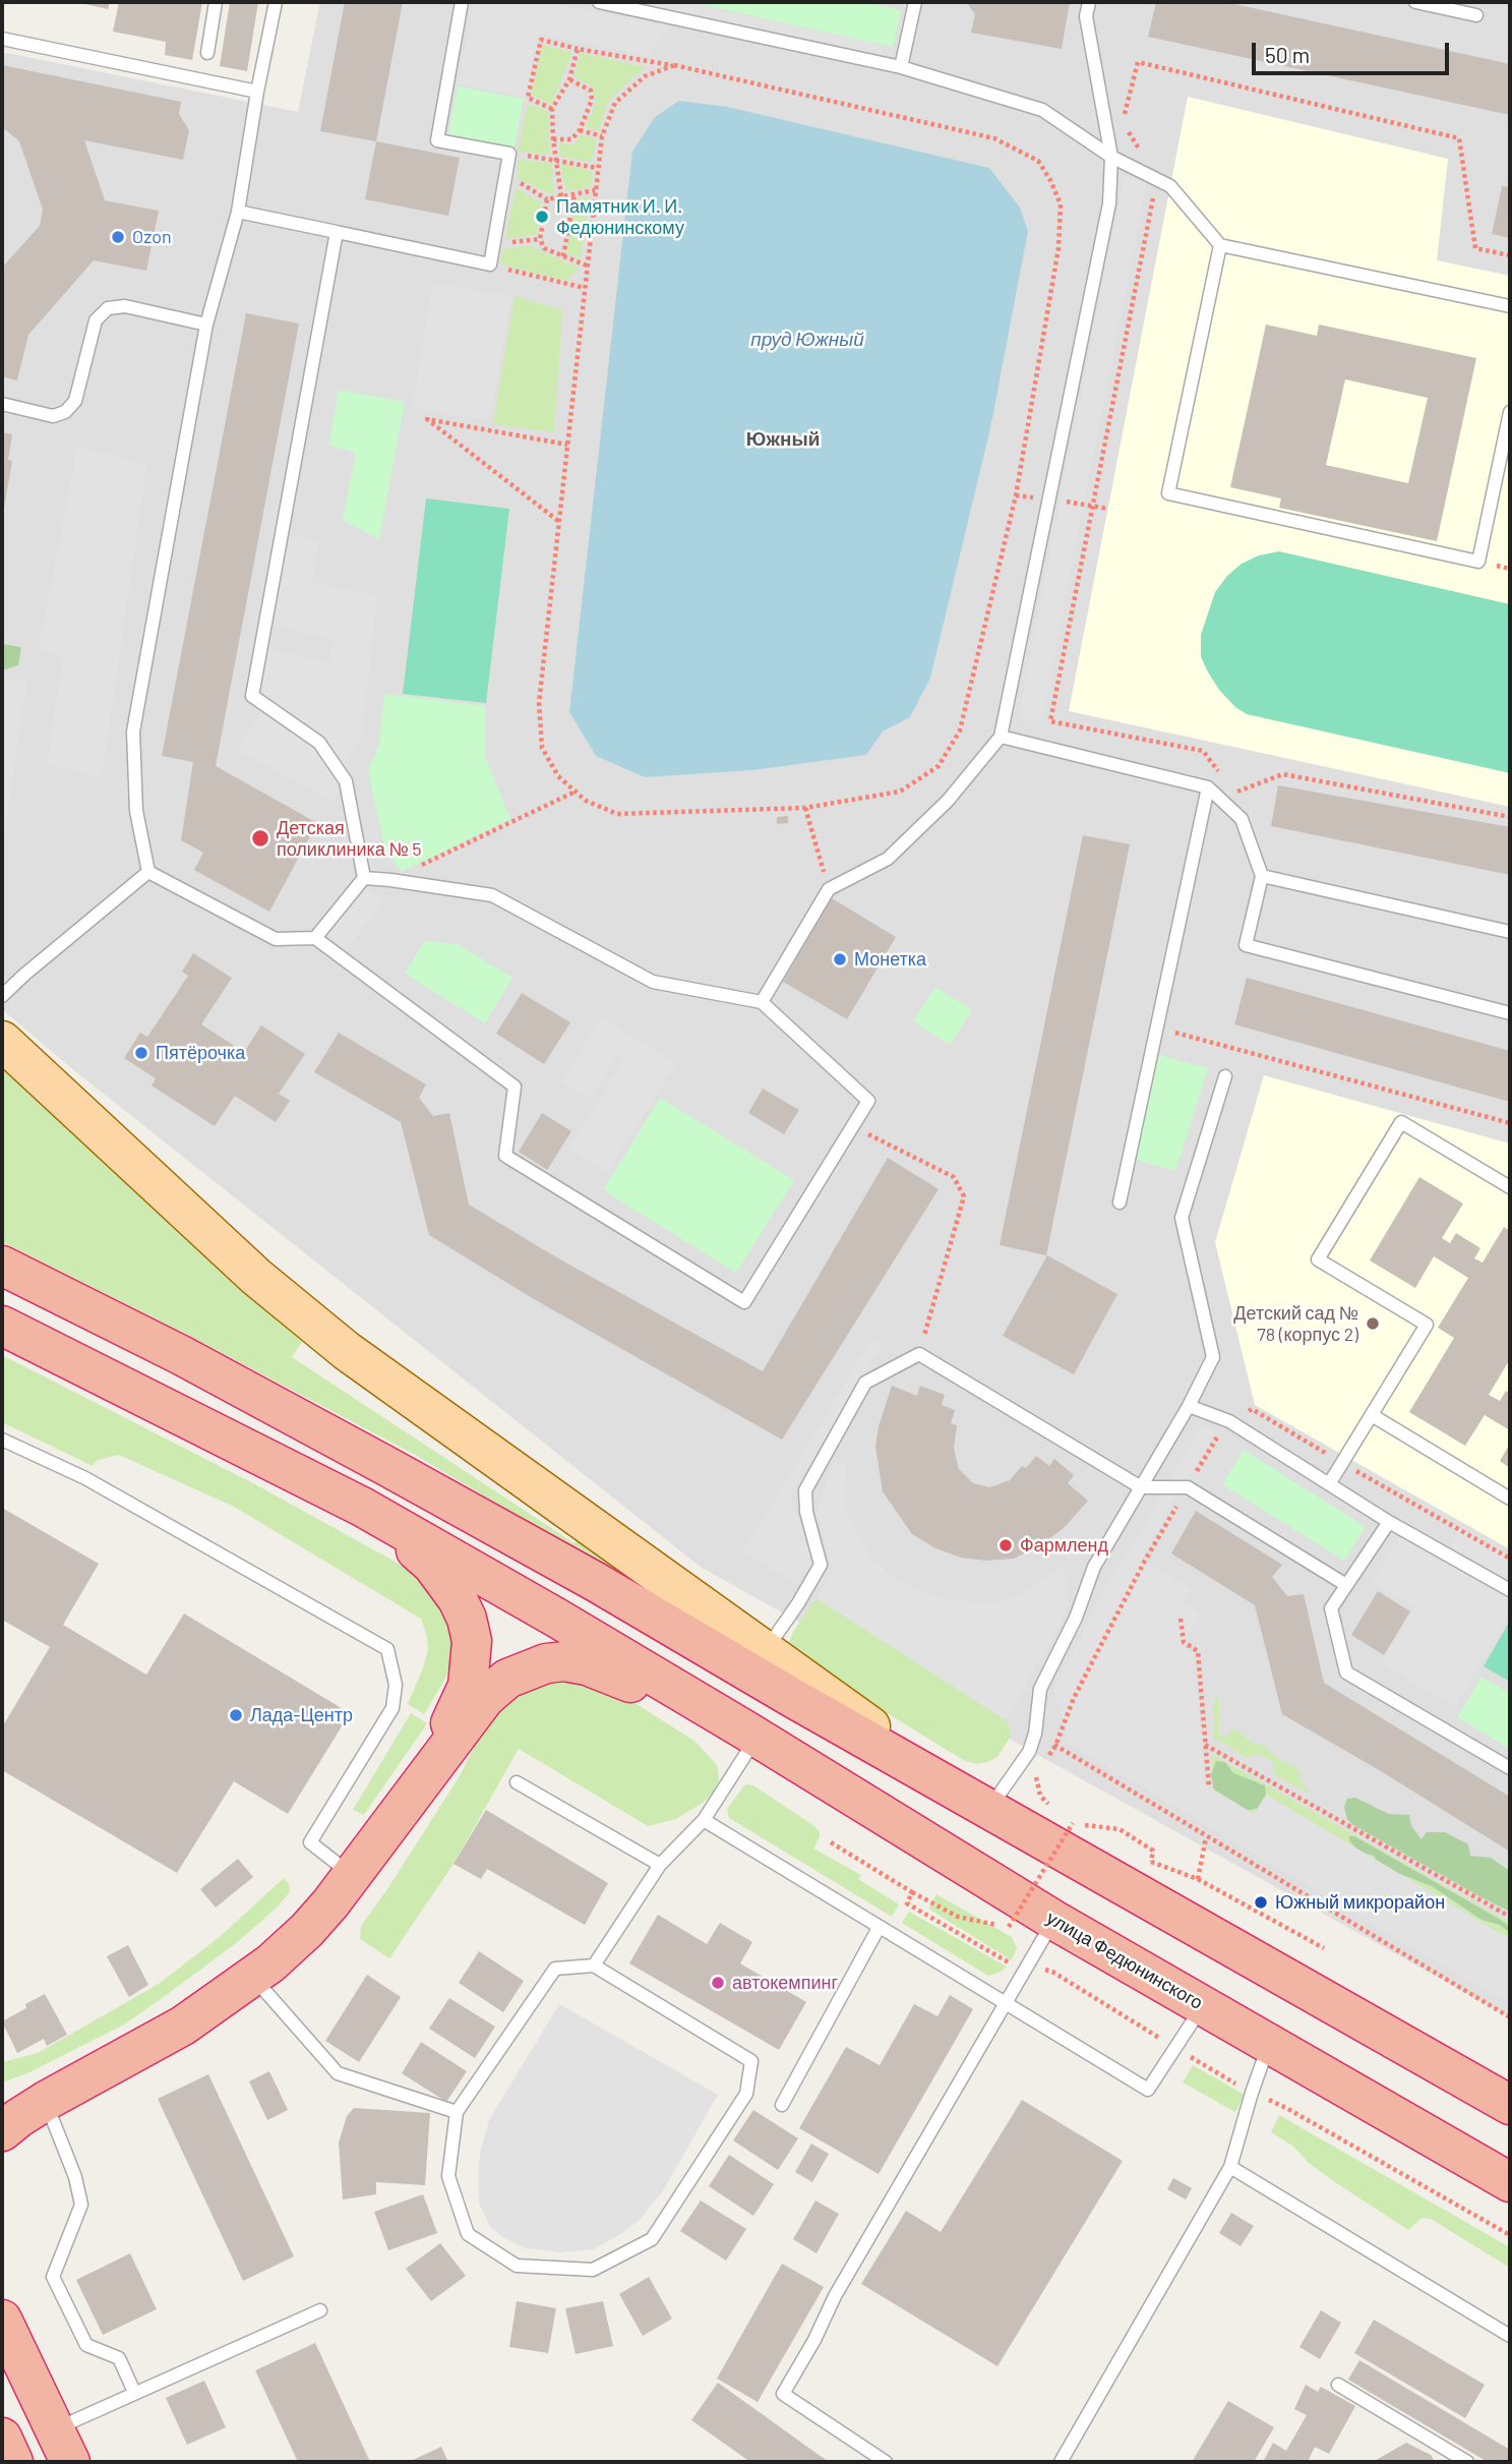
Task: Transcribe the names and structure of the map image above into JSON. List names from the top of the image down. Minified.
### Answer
{"streets":{"highway":["улица Федюнинского"]},"districts":["Южный"],"water":["пруд Южный"],"places":["Памятник И. И. Федюнинскому","Ozon","Детская поликлиника № 5","Монетка","Пятёрочка","Детский сад № 78 (корпус 2)","Фармленд","Лада-Центр","Южный микрорайон","автокемпинг"],"scale_bar":"50 m"}
